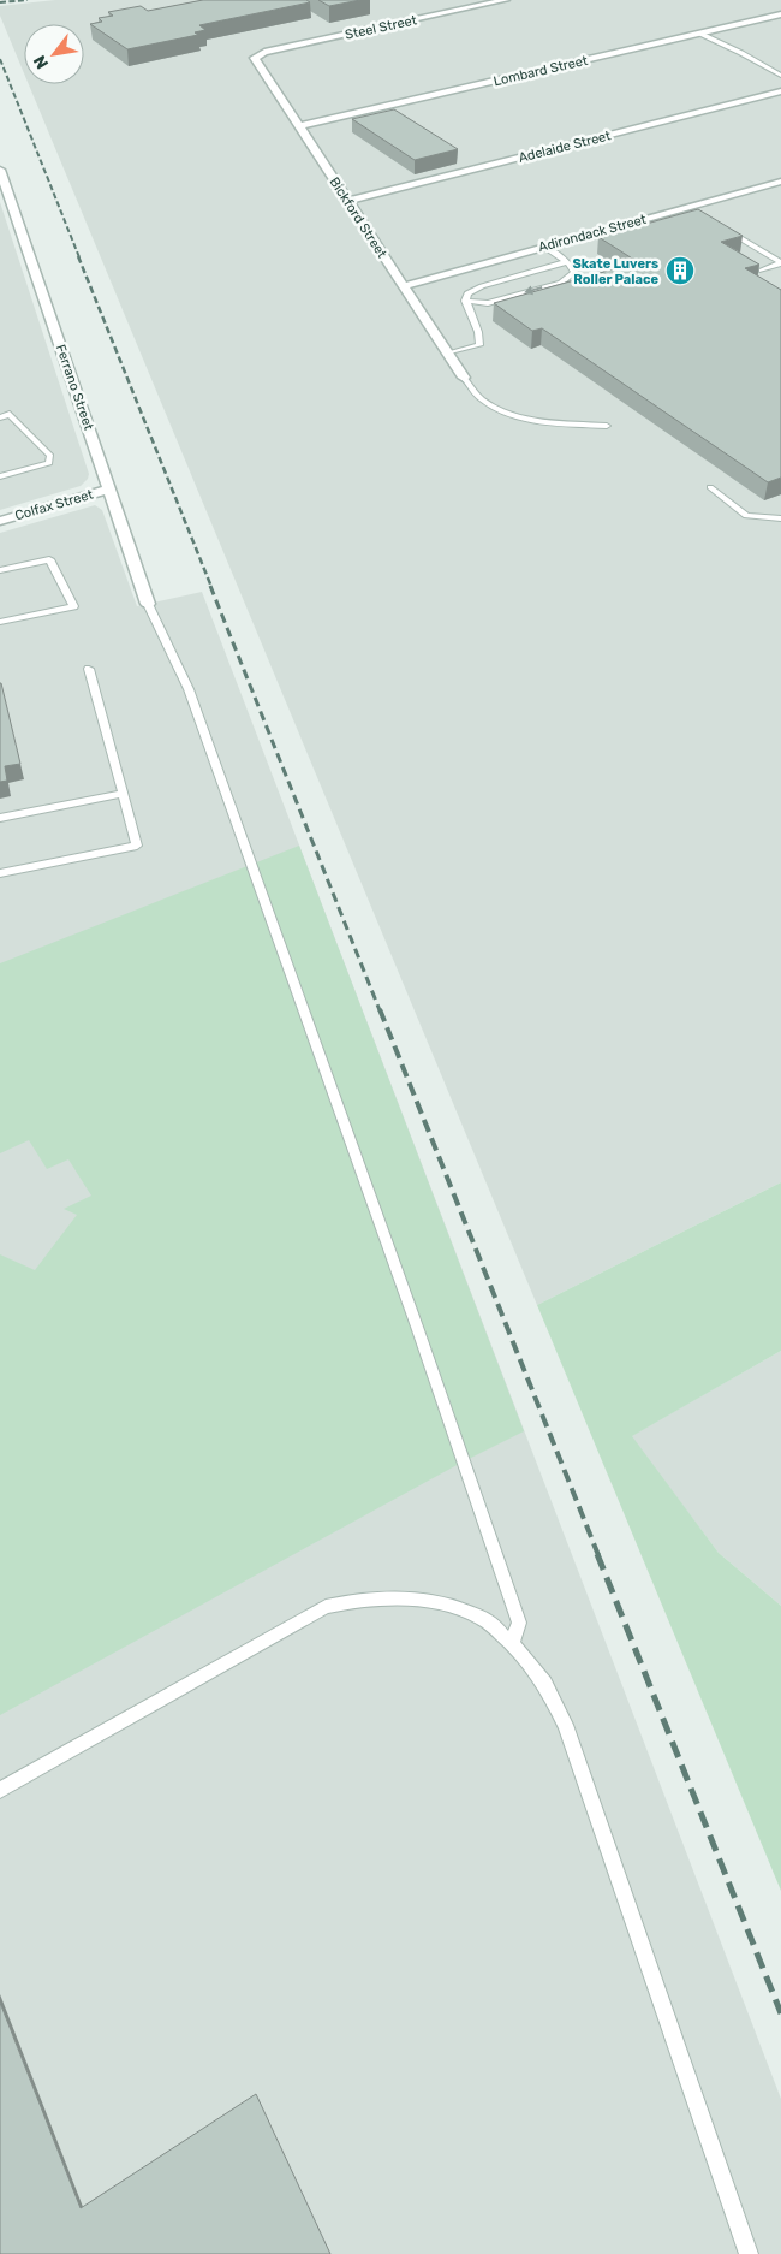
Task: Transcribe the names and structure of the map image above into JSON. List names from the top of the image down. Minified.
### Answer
{"streets":{"street":["Steel Street","Lombard Street","Adelaide Street","Bickford Street","Adirondack Street","Ferrano Street","Colfax Street"]},"crossings":[["Steel Street","Bickford Street"],["Lombard Street","Bickford Street"],["Adelaide Street","Bickford Street"],["Bickford Street","Adirondack Street"],["Ferrano Street","Colfax Street"]],"places":{"building":["Skate Luvers Roller Palace"]},"north":"bottom left"}
